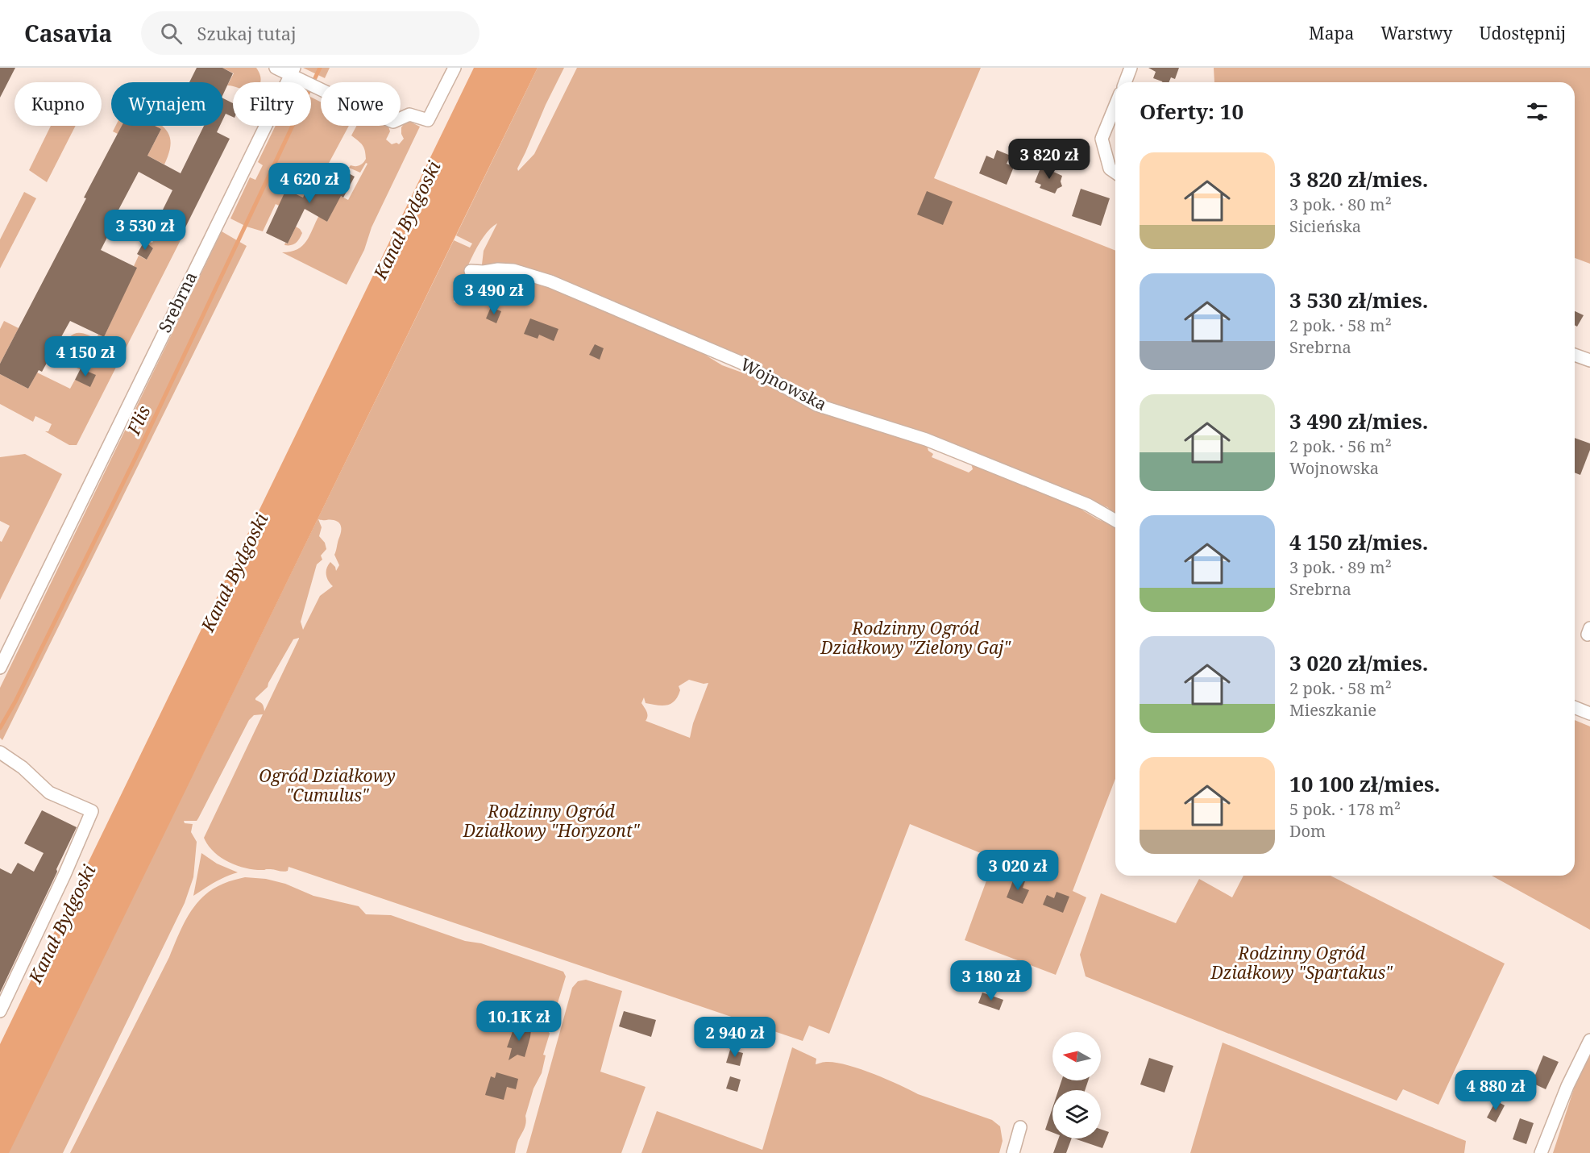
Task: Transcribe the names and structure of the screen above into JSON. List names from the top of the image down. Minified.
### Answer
{"streets":{"street":["Srebrna","Wojnowska"]},"water":["Kanał Bydgoski","Flis"],"parks":["Rodzinny Ogród Działkowy \"Zielony Gaj\"","Ogród Działkowy \"Cumulus\"","Rodzinny Ogród Działkowy \"Horyzont\"","Rodzinny Ogród Działkowy \"Spartakus\""],"north":"left","page":{"header":"Casavia","search":"Szukaj tutaj","nav":["Mapa","Warstwy","Udostępnij"],"chip":["Kupno","Wynajem","Filtry","Nowe"],"heading":"Oferty: 10","price":["3 820 zł","4 620 zł","3 530 zł","3 490 zł","4 150 zł","3 020 zł","3 180 zł","10.1K zł","2 940 zł","4 880 zł"],"list":[{"name":"3 820 zł/mies.","note":"3 pok. · 80 m² · Sicieńska"},{"name":"3 530 zł/mies.","note":"2 pok. · 58 m² · Srebrna"},{"name":"3 490 zł/mies.","note":"2 pok. · 56 m² · Wojnowska"},{"name":"4 150 zł/mies.","note":"3 pok. · 89 m² · Srebrna"},{"name":"3 020 zł/mies.","note":"2 pok. · 58 m² · Mieszkanie"},{"name":"10 100 zł/mies.","note":"5 pok. · 178 m² · Dom"}]}}
